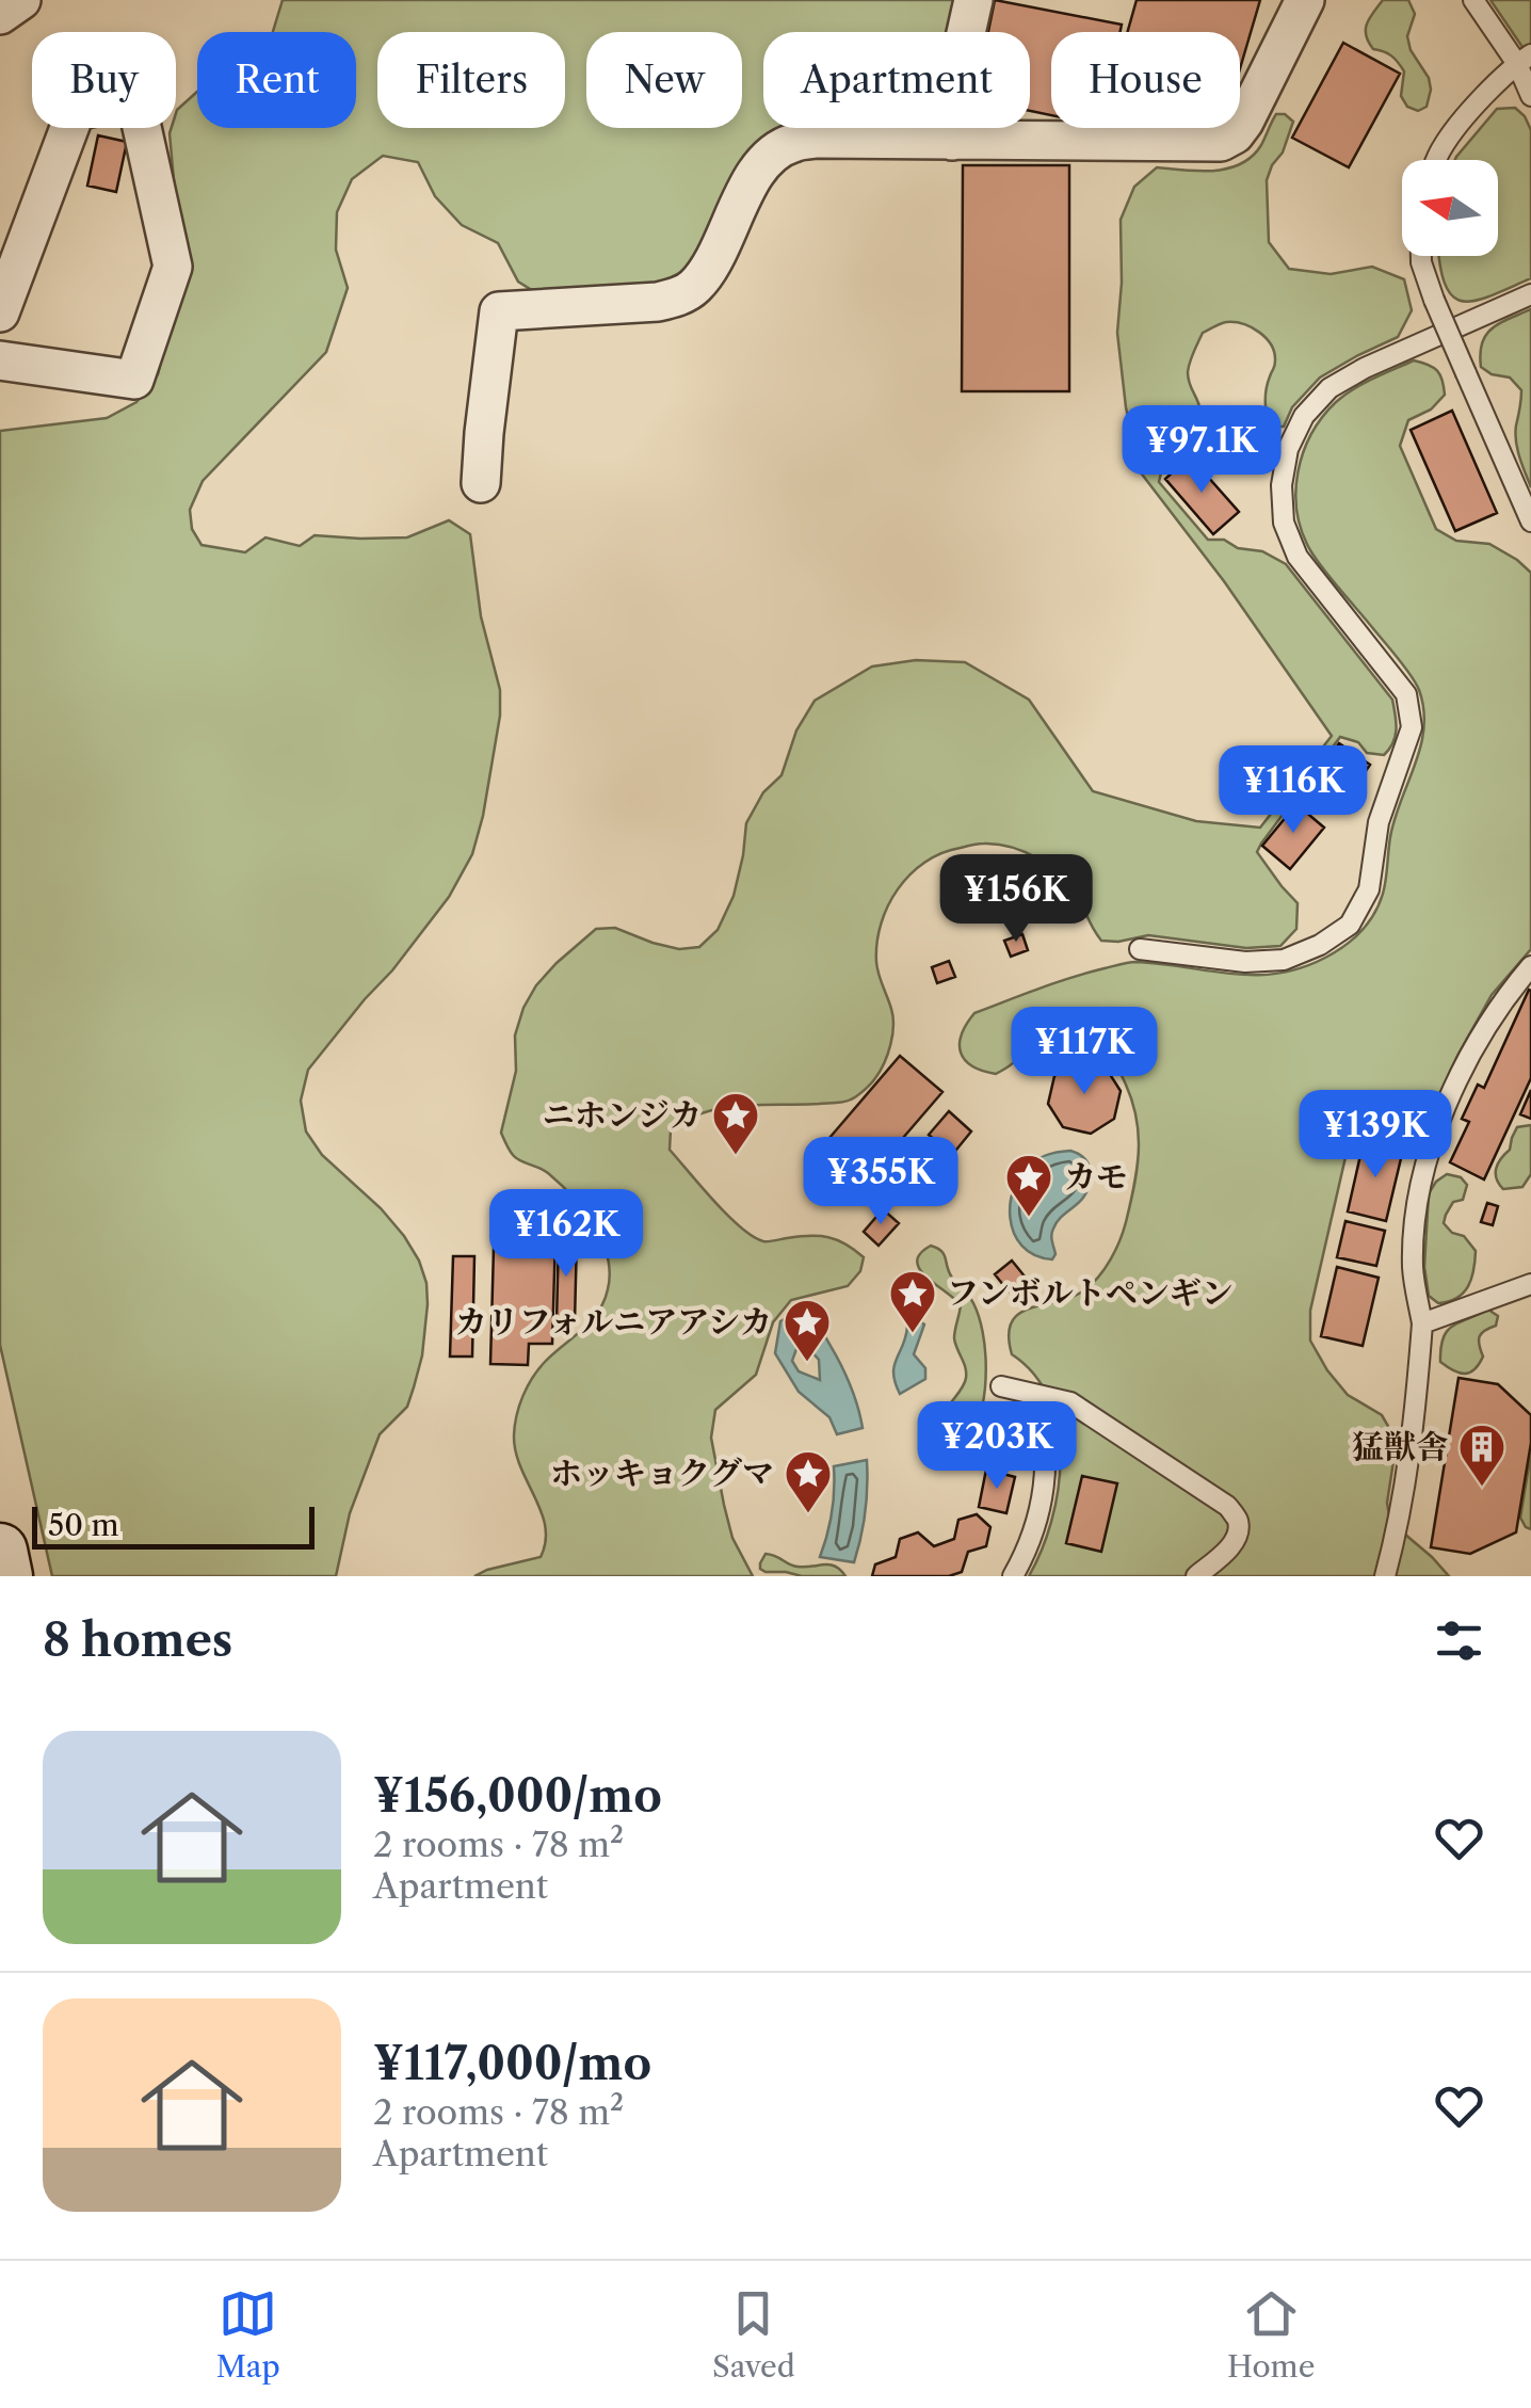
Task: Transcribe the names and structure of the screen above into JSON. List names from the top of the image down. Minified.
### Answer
{"places":{"place":["ニホンジカ","カモ","フンボルトペンギン","カリフォルニアアシカ","ホッキョクグマ"],"building":["猛獣舎"]},"scale_bar":"50 m","north":"left","page":{"chip":["Buy","Rent","Filters","New","Apartment","House"],"price":["¥97.1K","¥116K","¥156K","¥117K","¥139K","¥355K","¥162K","¥203K"],"scale":"50 m","heading":"8 homes","list":[{"name":"¥156,000/mo","note":"2 rooms · 78 m² · Apartment"},{"name":"¥117,000/mo","note":"2 rooms · 78 m² · Apartment"}],"tabs":["Map","Saved","Home"]}}
